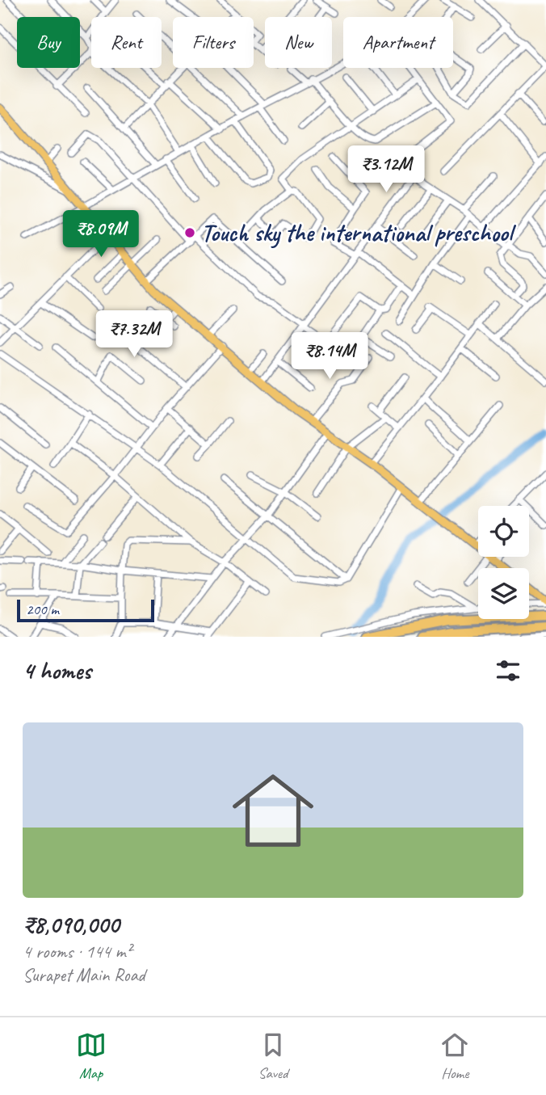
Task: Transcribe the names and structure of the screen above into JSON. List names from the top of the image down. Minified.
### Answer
{"places":["Touch sky the international preschool"],"scale_bar":"200 m","page":{"chip":["Buy","Rent","Filters","New","Apartment"],"price":["₹3.12M","₹8.09M","₹7.32M","₹8.14M"],"scale":"200 m","heading":"4 homes","list":[{"name":"₹8,090,000","note":"4 rooms · 144 m² · Surapet Main Road"}],"tabs":["Map","Saved","Home"]}}
